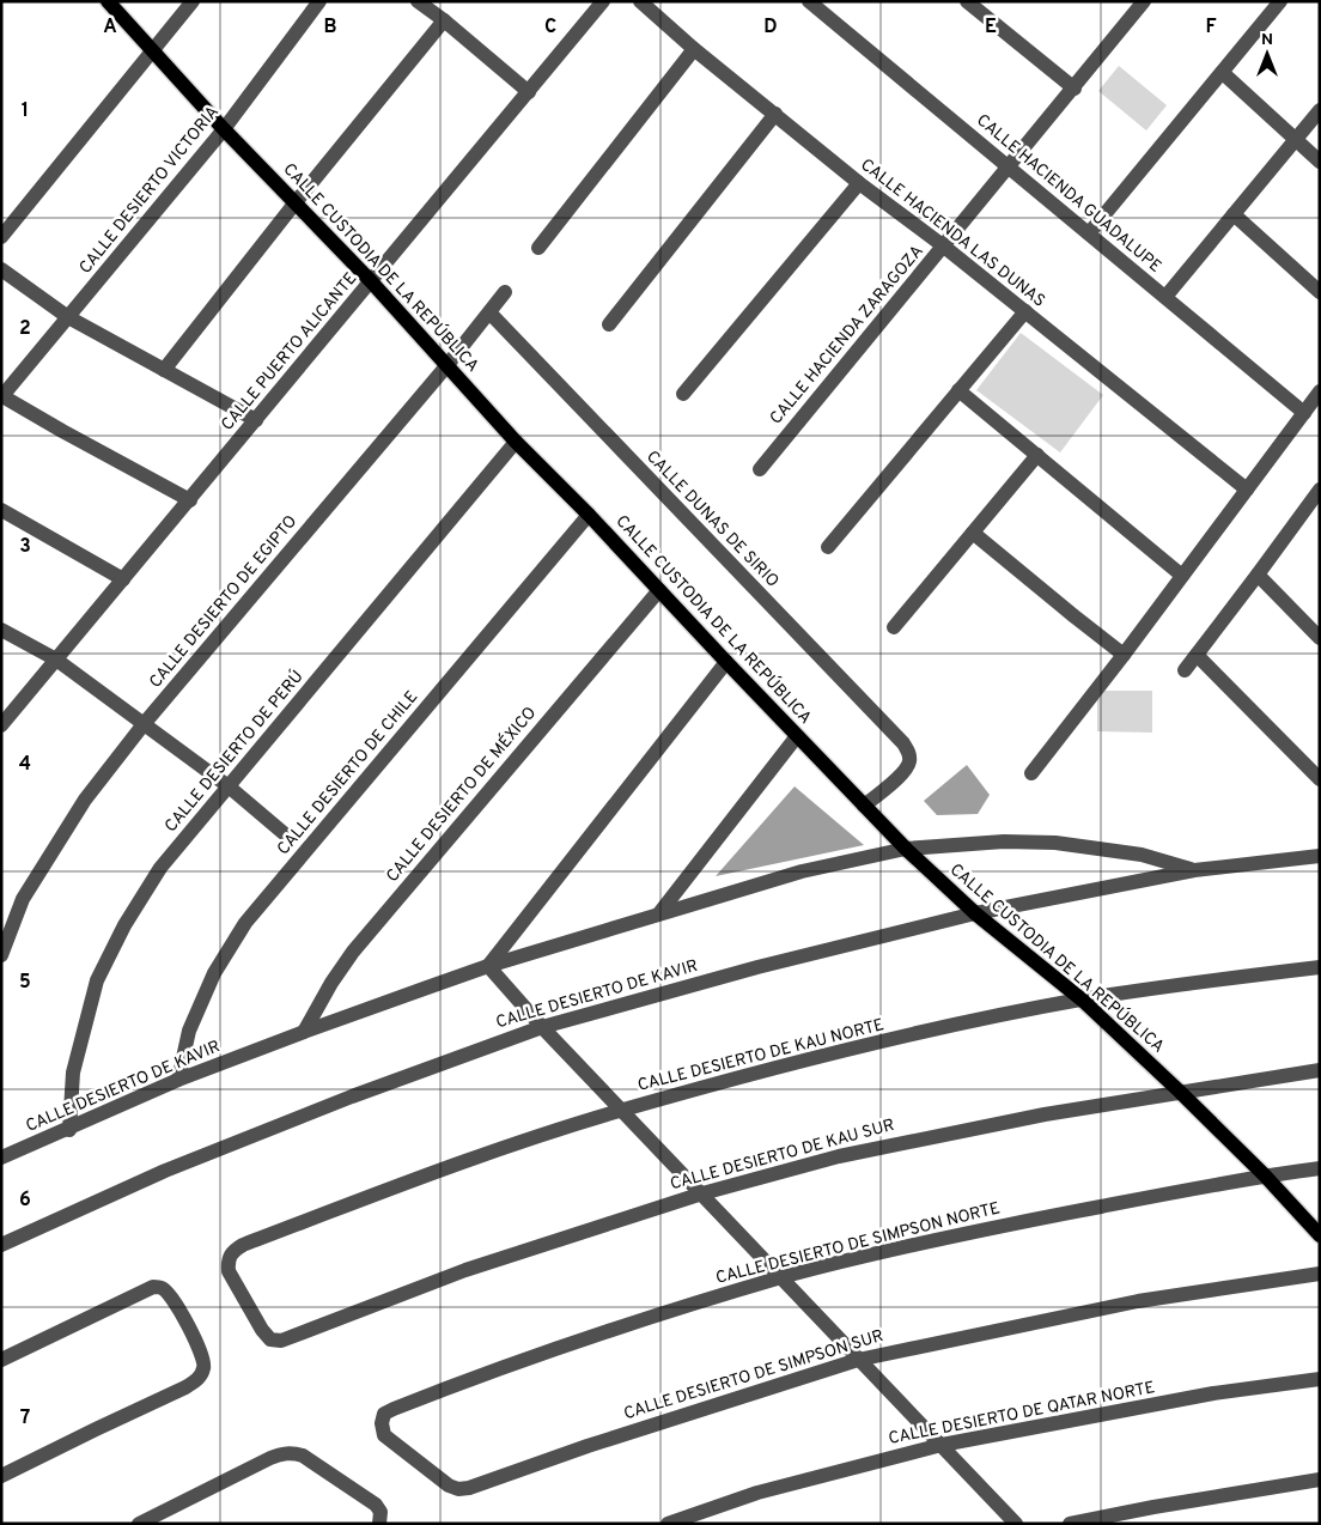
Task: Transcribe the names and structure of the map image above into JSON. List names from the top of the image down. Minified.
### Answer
{"streets":{"main road":["CALLE CUSTODIA DE LA REPÚBLICA"],"street":["CALLE DESIERTO VICTORIA","CALLE HACIENDA GUADALUPE","CALLE HACIENDA LAS DUNAS","CALLE HACIENDA ZARAGOZA","CALLE PUERTO ALICANTE","CALLE DUNAS DE SIRIO","CALLE DESIERTO DE EGIPTO","CALLE DESIERTO DE PERÚ","CALLE DESIERTO DE CHILE","CALLE DESIERTO DE MÉXICO","CALLE DESIERTO DE KAVIR","CALLE DESIERTO DE KAU NORTE","CALLE DESIERTO DE KAU SUR","CALLE DESIERTO DE SIMPSON NORTE","CALLE DESIERTO DE SIMPSON SUR","CALLE DESIERTO DE QATAR NORTE"]},"crossings":[["CALLE DESIERTO VICTORIA","CALLE CUSTODIA DE LA REPÚBLICA"],["CALLE HACIENDA GUADALUPE","CALLE HACIENDA ZARAGOZA"],["CALLE HACIENDA LAS DUNAS","CALLE HACIENDA ZARAGOZA"],["CALLE CUSTODIA DE LA REPÚBLICA","CALLE PUERTO ALICANTE"],["CALLE CUSTODIA DE LA REPÚBLICA","CALLE DUNAS DE SIRIO"],["CALLE CUSTODIA DE LA REPÚBLICA","CALLE DESIERTO DE EGIPTO"],["CALLE CUSTODIA DE LA REPÚBLICA","CALLE DESIERTO DE PERÚ"],["CALLE CUSTODIA DE LA REPÚBLICA","CALLE DESIERTO DE CHILE"],["CALLE CUSTODIA DE LA REPÚBLICA","CALLE DESIERTO DE MÉXICO"],["CALLE CUSTODIA DE LA REPÚBLICA","CALLE DESIERTO DE KAVIR"],["CALLE CUSTODIA DE LA REPÚBLICA","CALLE DESIERTO DE KAU NORTE"],["CALLE CUSTODIA DE LA REPÚBLICA","CALLE DESIERTO DE KAU SUR"],["CALLE CUSTODIA DE LA REPÚBLICA","CALLE DESIERTO DE SIMPSON NORTE"],["CALLE DUNAS DE SIRIO","CALLE DESIERTO DE EGIPTO"],["CALLE DESIERTO DE PERÚ","CALLE DESIERTO DE KAVIR"],["CALLE DESIERTO DE CHILE","CALLE DESIERTO DE KAVIR"],["CALLE DESIERTO DE MÉXICO","CALLE DESIERTO DE KAVIR"],["CALLE DESIERTO DE KAU NORTE","CALLE DESIERTO DE KAU SUR"],["CALLE DESIERTO DE SIMPSON NORTE","CALLE DESIERTO DE SIMPSON SUR"]],"north":"top","grid":{"columns":["A","B","C","D","E","F"],"rows":["1","2","3","4","5","6","7"]}}
